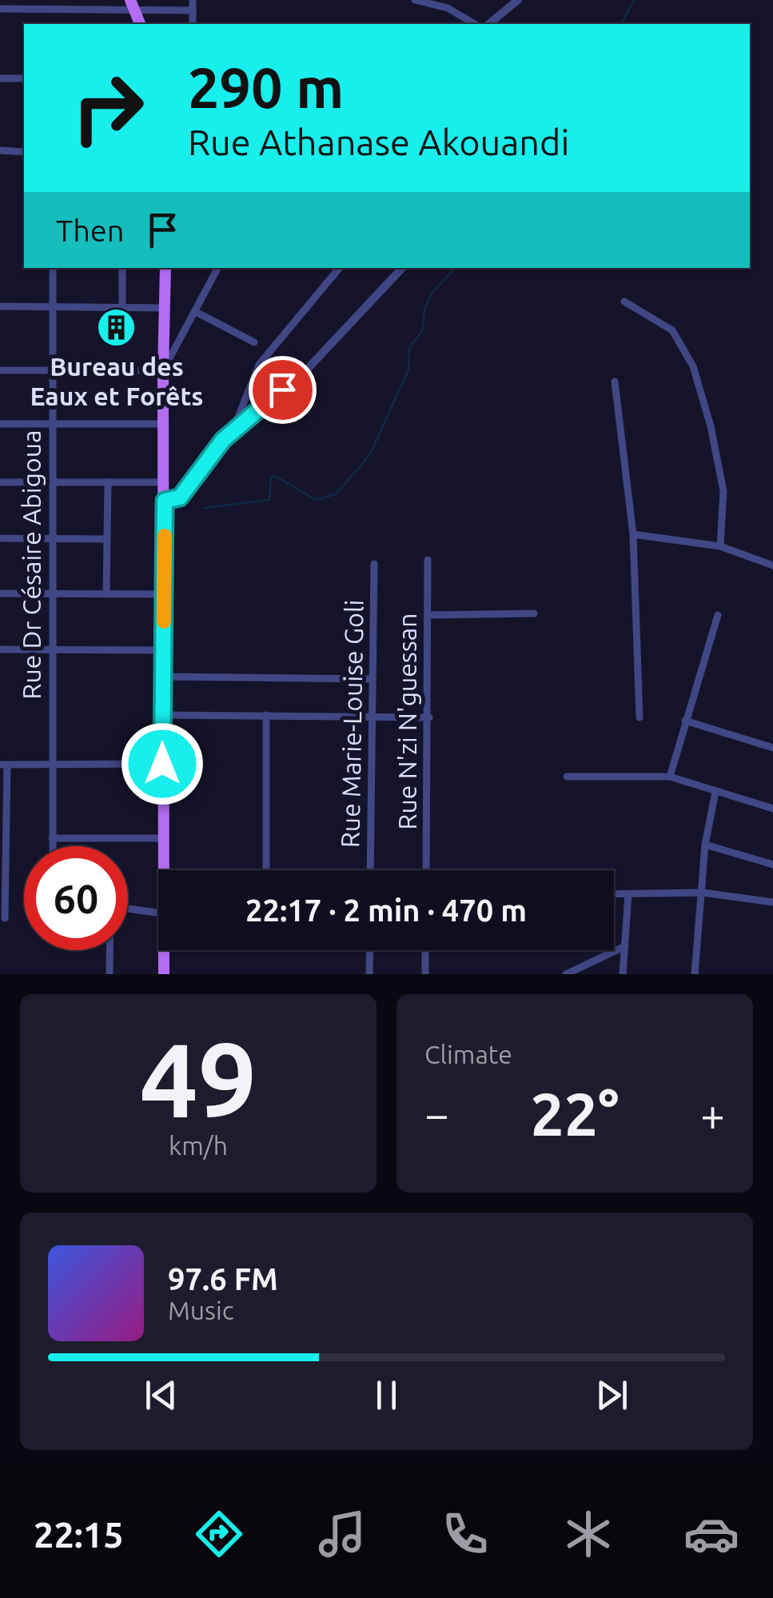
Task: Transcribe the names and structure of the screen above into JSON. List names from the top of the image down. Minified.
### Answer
{"streets":{"street":["Rue Dr Césaire Abigoua","Rue N'zi N'guessan","Rue Marie-Louise Goli"]},"places":{"building":["Bureau des Eaux et Forêts"]},"page":{"turn":["290 m","Rue Athanase Akouandi"],"then":"Then","limit":"60","trip":"22:17 · 2 min · 470 m","tile":[["49","km/h"],"Climate"],"heat":["−","22°","+"],"song":["97.6 FM","Music"],"tabs":"22:15"}}
